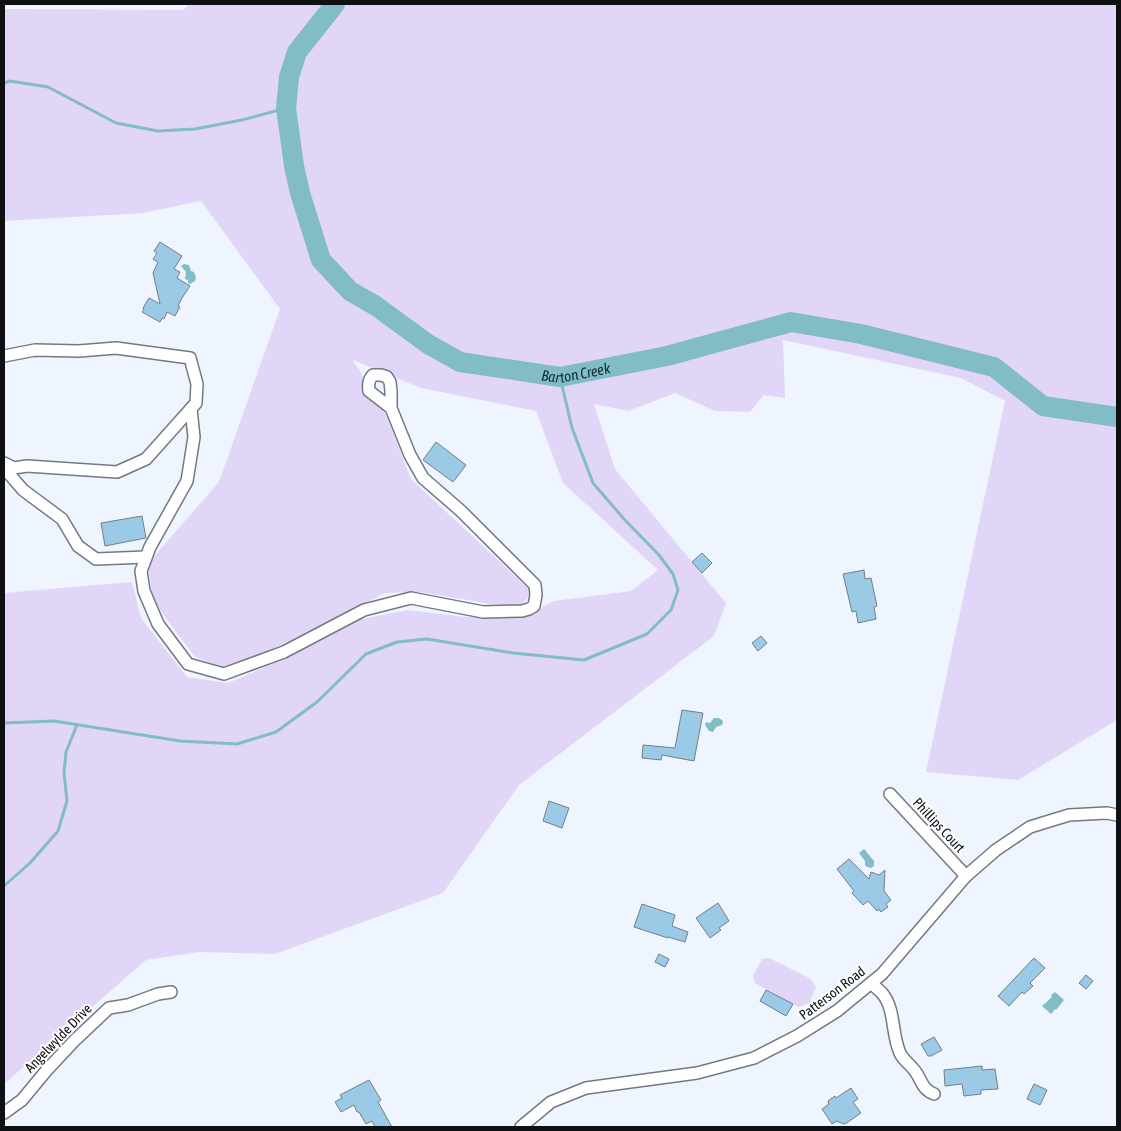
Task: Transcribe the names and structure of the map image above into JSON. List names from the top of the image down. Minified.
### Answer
{"streets":{"street":["Phillips Court","Patterson Road","Angelwylde Drive"]},"crossings":[["Phillips Court","Patterson Road"]],"water":["Barton Creek"]}
